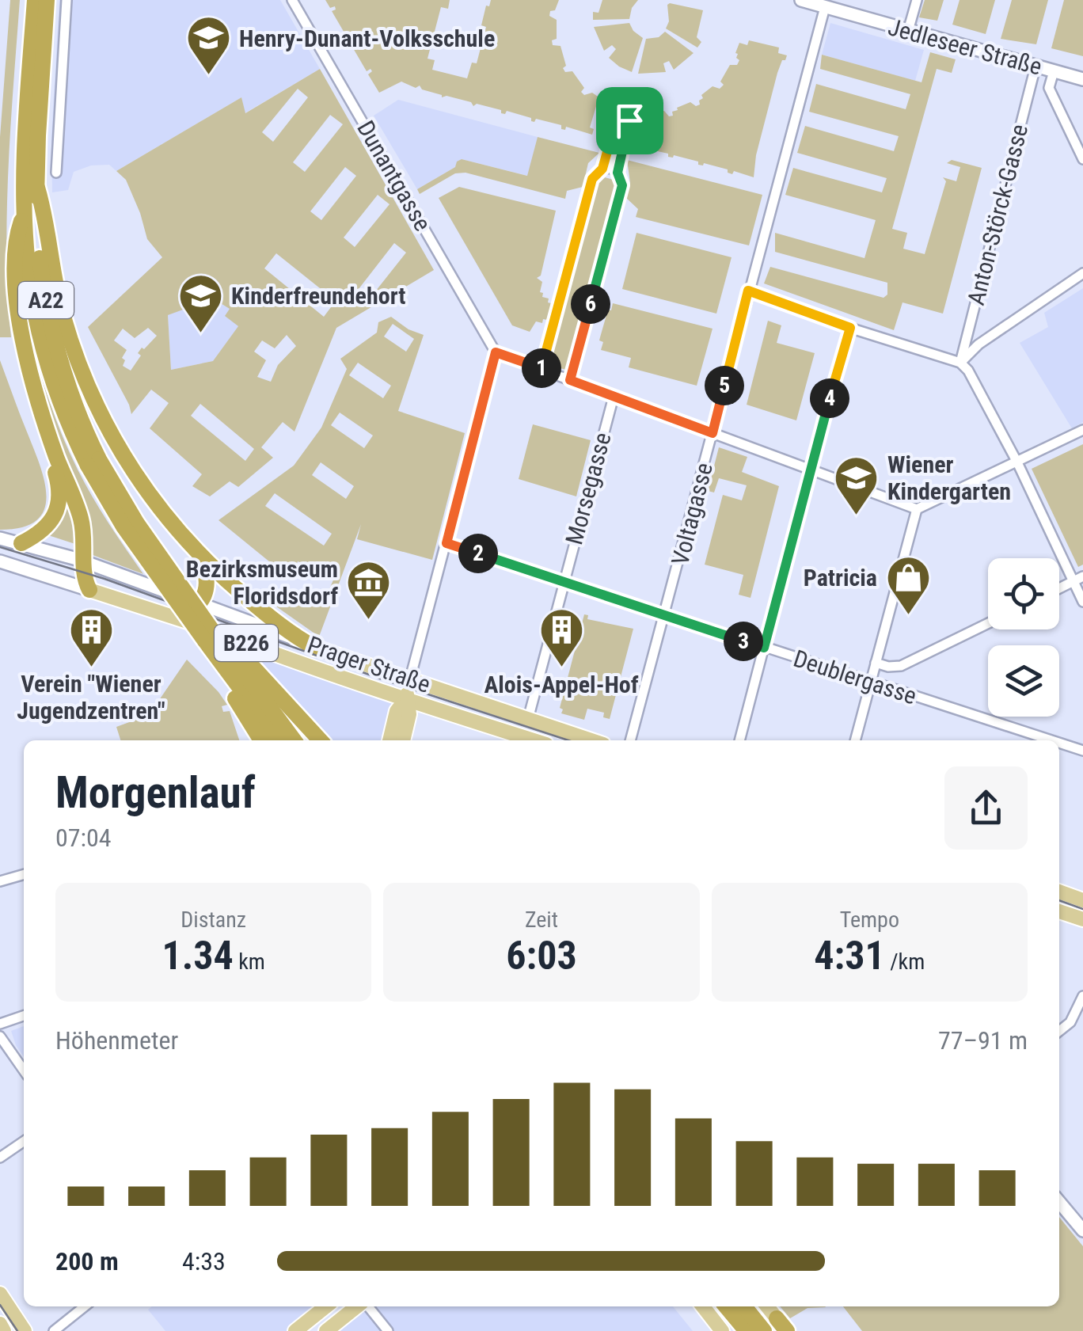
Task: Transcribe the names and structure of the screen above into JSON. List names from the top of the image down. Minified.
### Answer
{"streets":{"highway":["A22"],"main road":["Jedleseer Straße","B226","Prager Straße"],"street":["Dunantgasse","Anton-Störck-Gasse","Morsegasse","Voltagasse","Deublergasse"]},"crossings":[["Jedleseer Straße","Anton-Störck-Gasse"],["Jedleseer Straße","Voltagasse"],["Morsegasse","Prager Straße"],["Morsegasse","Deublergasse"],["Voltagasse","Deublergasse"]],"places":{"school or university":["Henry-Dunant-Volksschule","Kinderfreundehort","Wiener Kindergarten"],"shop":["Patricia"],"museum":["Bezirksmuseum Floridsdorf"],"building":["Verein \"Wiener Jugendzentren\"","Alois-Appel-Hof"]},"page":{"pins":["6","1","5","4","2","3"],"heading":["Morgenlauf","07:04"],"stats":[["Distanz","1.34 km"],["Zeit","6:03"],["Tempo","4:31 /km"]],"chart":["Höhenmeter","77–91 m"],"list":[{"name":"200 m","note":"4:33"}]}}
